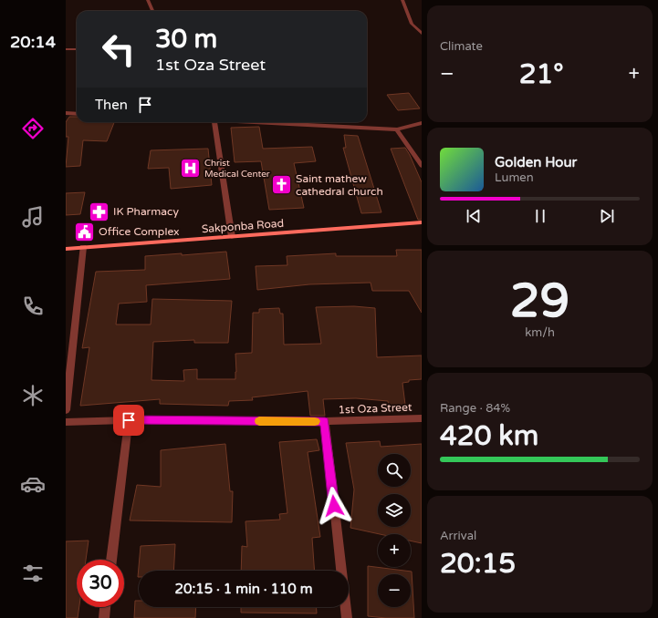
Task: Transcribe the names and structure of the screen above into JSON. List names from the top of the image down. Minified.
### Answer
{"streets":{"main road":["Sakponba Road"],"street":["1st Oza Street"]},"places":{"hospital":["Christ Medical Center"],"church":["Saint mathew cathedral church"],"pharmacy":["IK Pharmacy"],"public building":["Office Complex"]},"page":{"tabs":"20:14","tile":["Climate",["29","km/h"],["Range · 84%","420 km"],["Arrival","20:15"]],"turn":["30 m","1st Oza Street"],"heat":["−","21°","+"],"then":"Then","song":["Golden Hour","Lumen"],"map_buttons":["+","−"],"limit":"30","trip":"20:15 · 1 min · 110 m"}}
